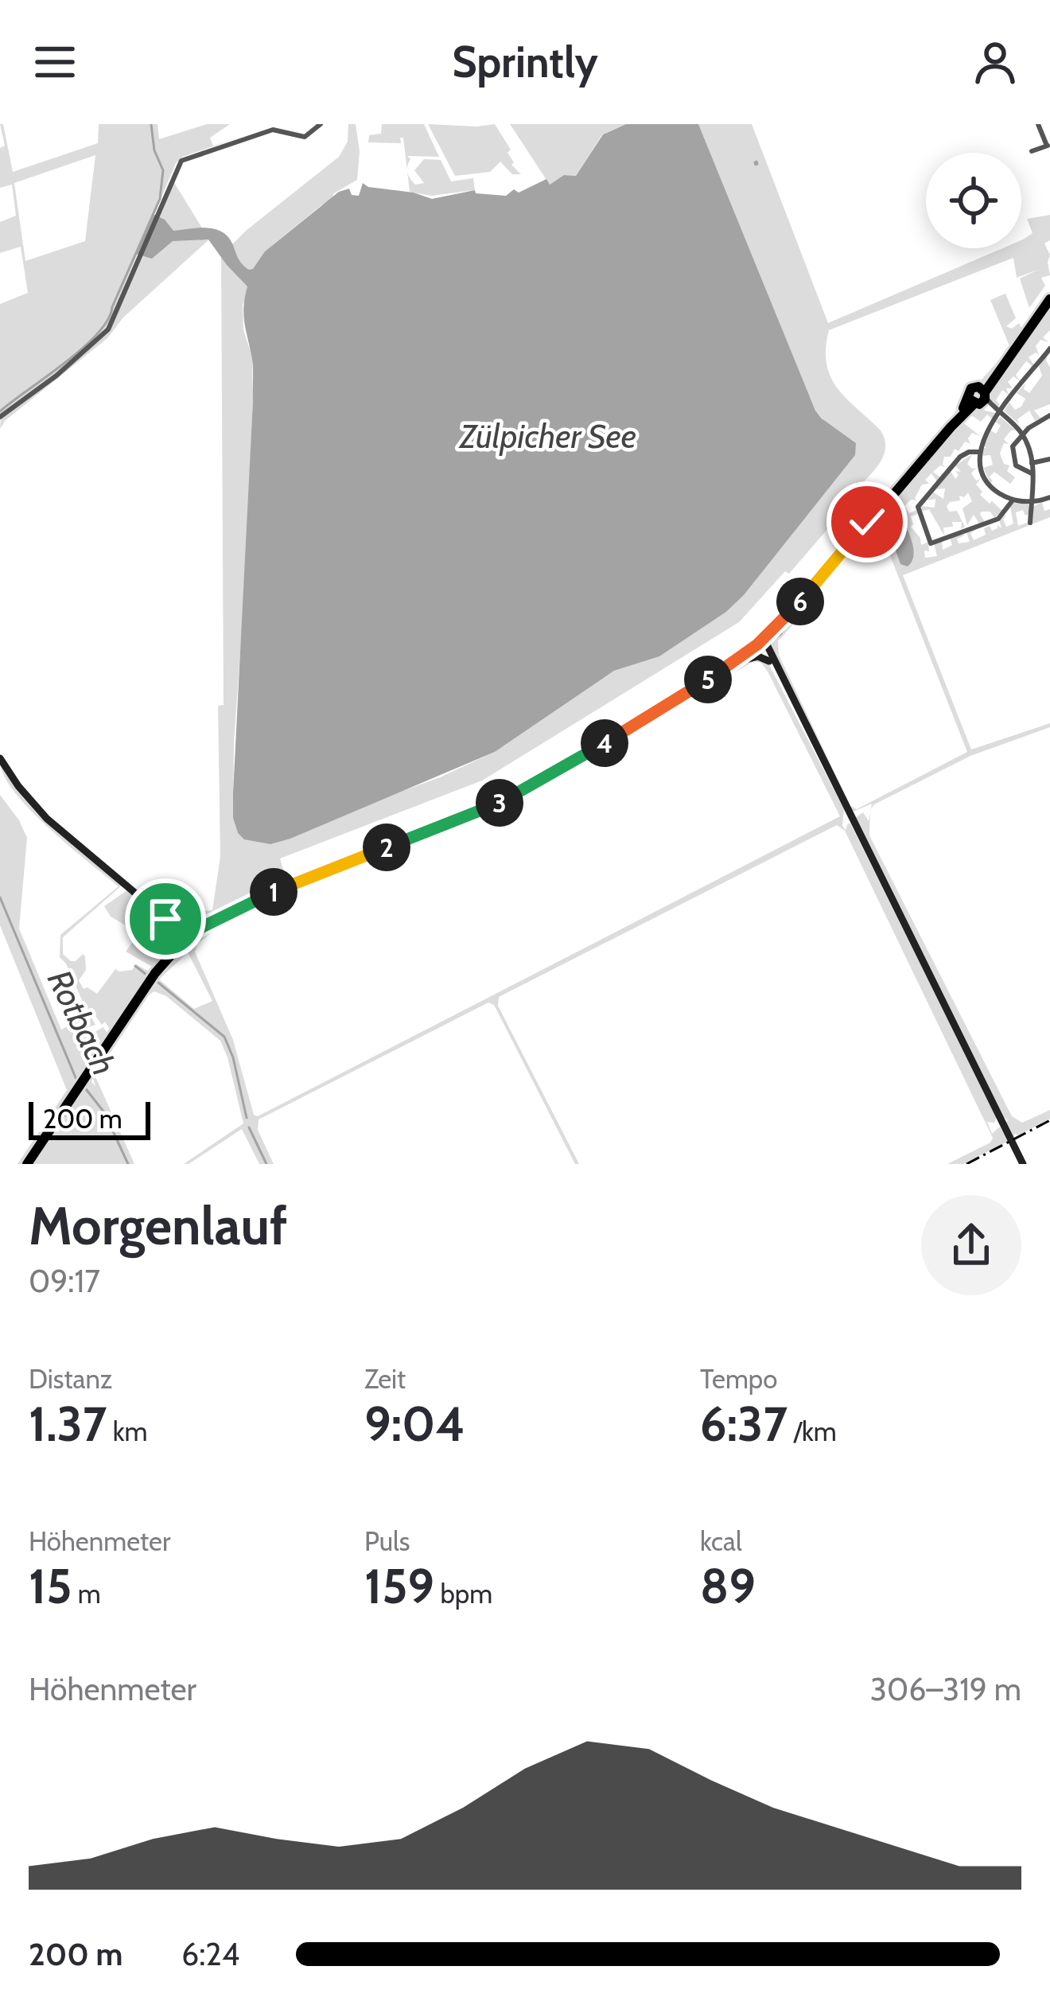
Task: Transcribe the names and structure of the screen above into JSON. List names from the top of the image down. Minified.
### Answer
{"water":["Zülpicher See","Rotbach"],"scale_bar":"200 m","page":{"header":"Sprintly","pins":["6","5","4","3","2","1"],"scale":"200 m","heading":["Morgenlauf","09:17"],"stats":[["Distanz","1.37 km"],["Zeit","9:04"],["Tempo","6:37 /km"],["Höhenmeter","15 m"],["Puls","159 bpm"],["kcal","89"]],"chart":["Höhenmeter","306–319 m"],"list":[{"name":"200 m","note":"6:24"}]}}
